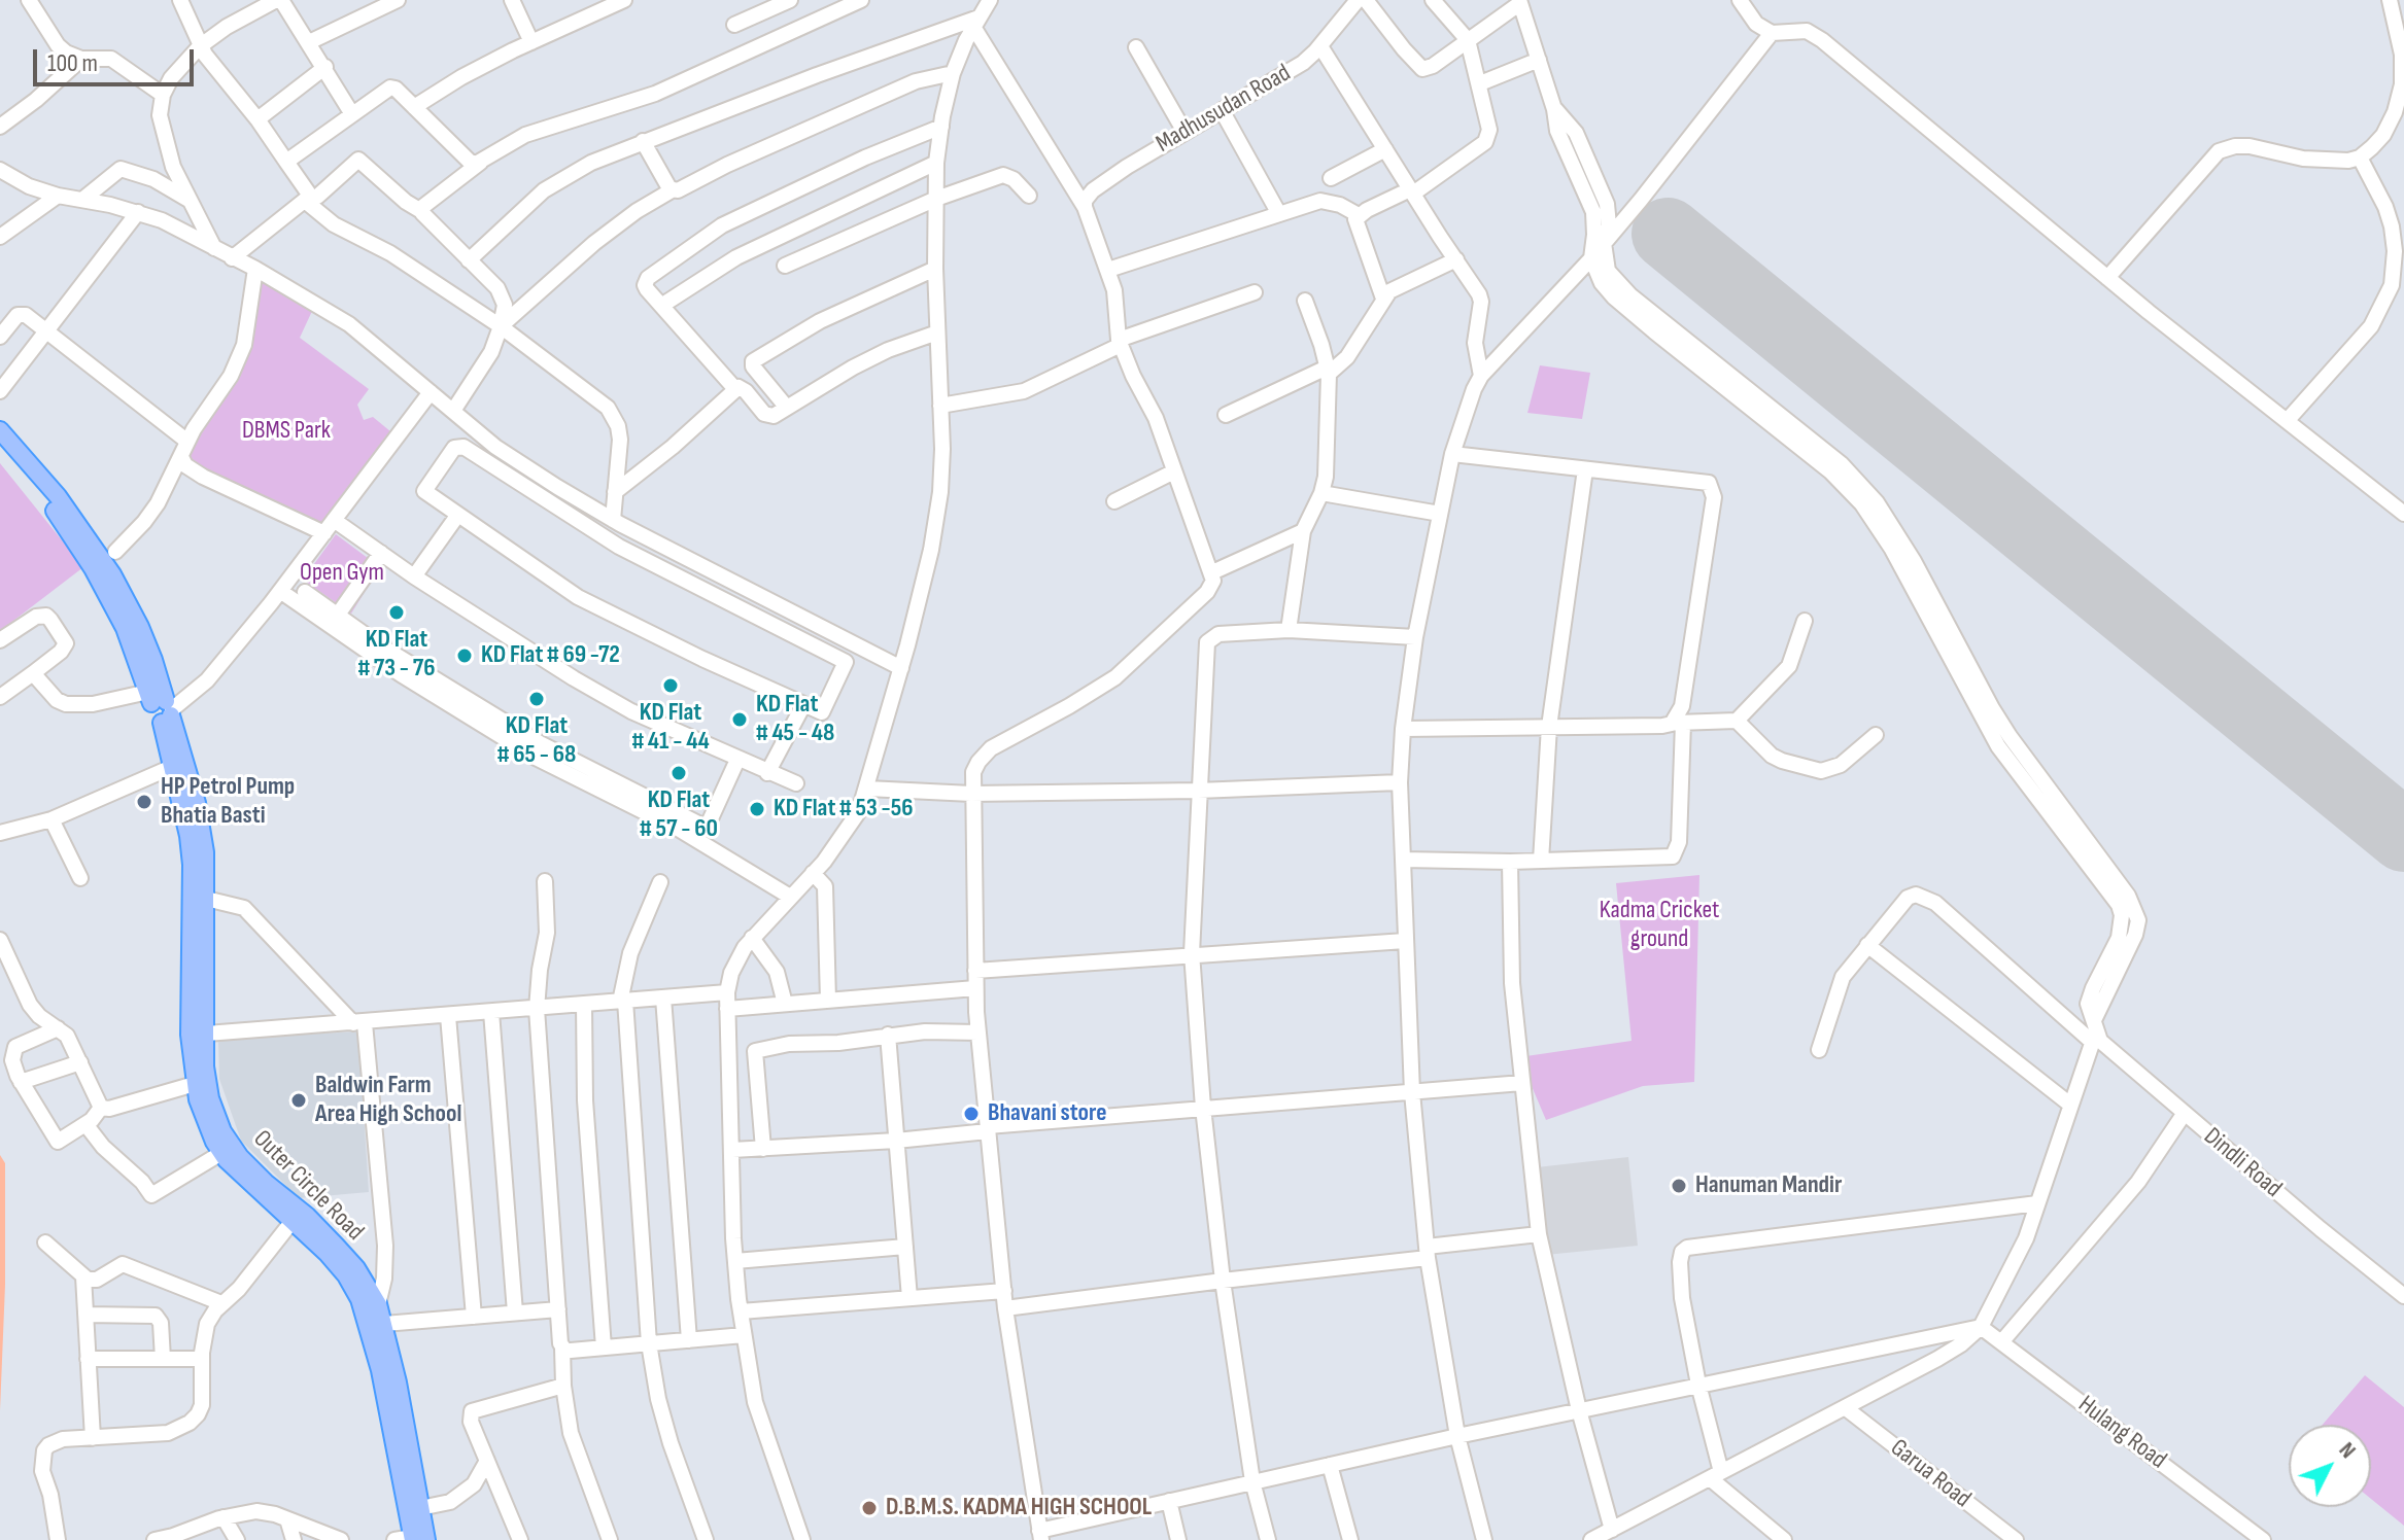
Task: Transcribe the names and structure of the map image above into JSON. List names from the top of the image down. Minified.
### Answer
{"streets":{"main road":["Outer Circle Road"],"street":["Madhusudan Road","Dindli Road","Hulang Road","Garua Road"]},"parks":["DBMS Park","Open Gym","Kadma Cricket ground"],"places":["KD Flat # 73 - 76","KD Flat # 69 -72","KD Flat # 41 - 44","KD Flat # 65 - 68","KD Flat # 45 - 48","KD Flat # 57 - 60","HP Petrol Pump Bhatia Basti","KD Flat # 53 -56","Baldwin Farm Area High School","Bhavani store","Hanuman Mandir","D.B.M.S. KADMA HIGH SCHOOL"],"scale_bar":"100 m","north":"top right"}
